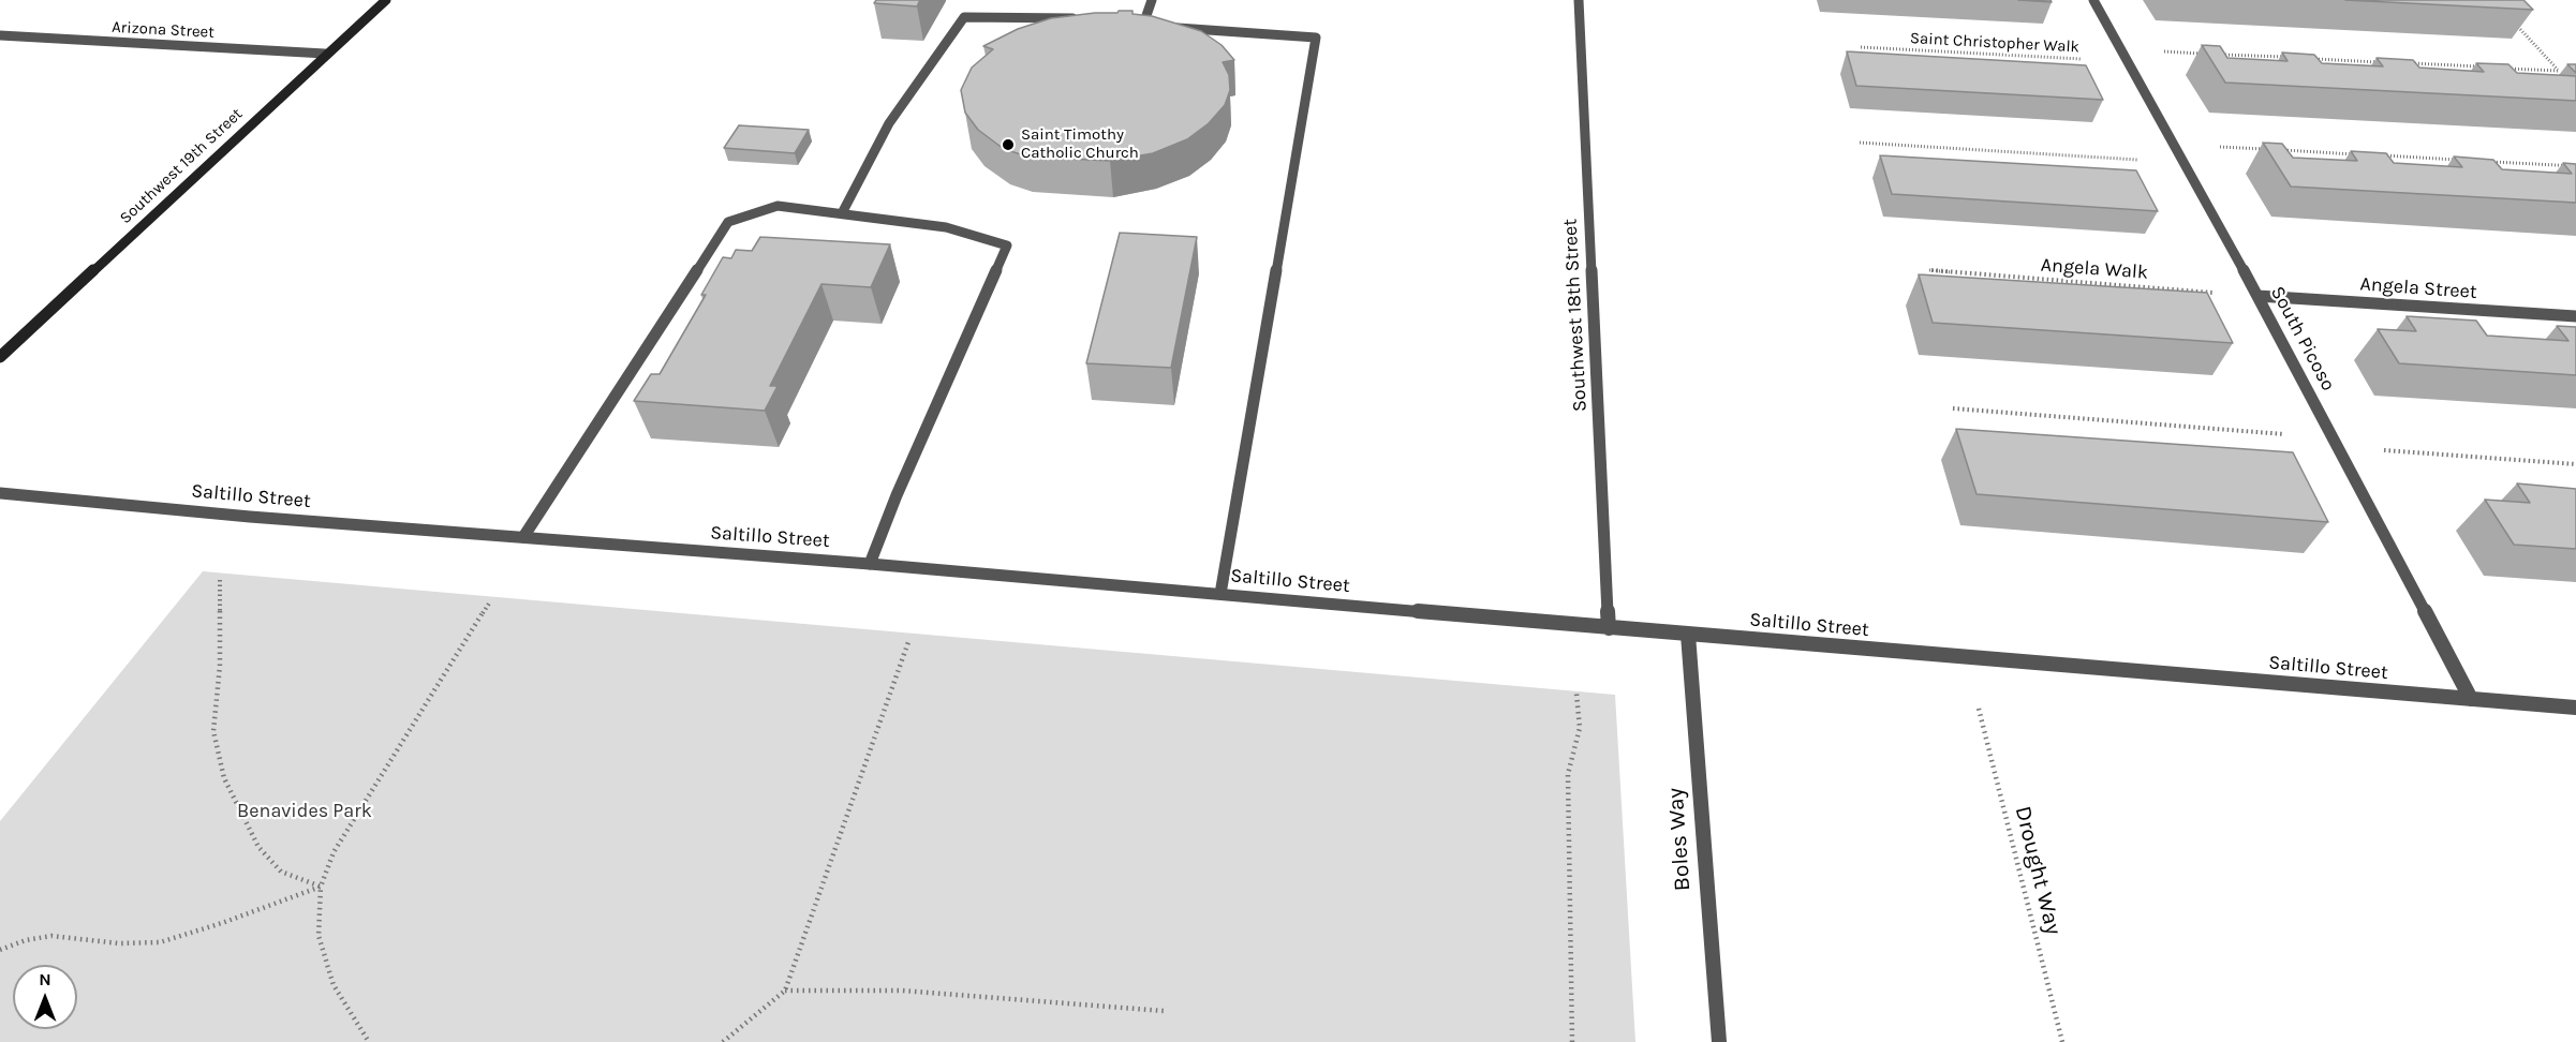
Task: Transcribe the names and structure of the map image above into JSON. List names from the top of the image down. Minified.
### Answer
{"streets":{"street":["Arizona Street","Southwest 19th Street","Angela Street","Southwest 18th Street","South Picoso","Saltillo Street","Boles Way"],"path":["Saint Christopher Walk","Angela Walk","Drought Way"]},"crossings":[["Arizona Street","Southwest 19th Street"],["Saint Christopher Walk","South Picoso"],["Angela Walk","Angela Street"],["Angela Walk","South Picoso"],["Angela Street","South Picoso"],["Southwest 18th Street","Saltillo Street"],["South Picoso","Saltillo Street"],["Saltillo Street","Boles Way"]],"parks":["Benavides Park"],"places":["Saint Timothy Catholic Church"],"north":"top"}
